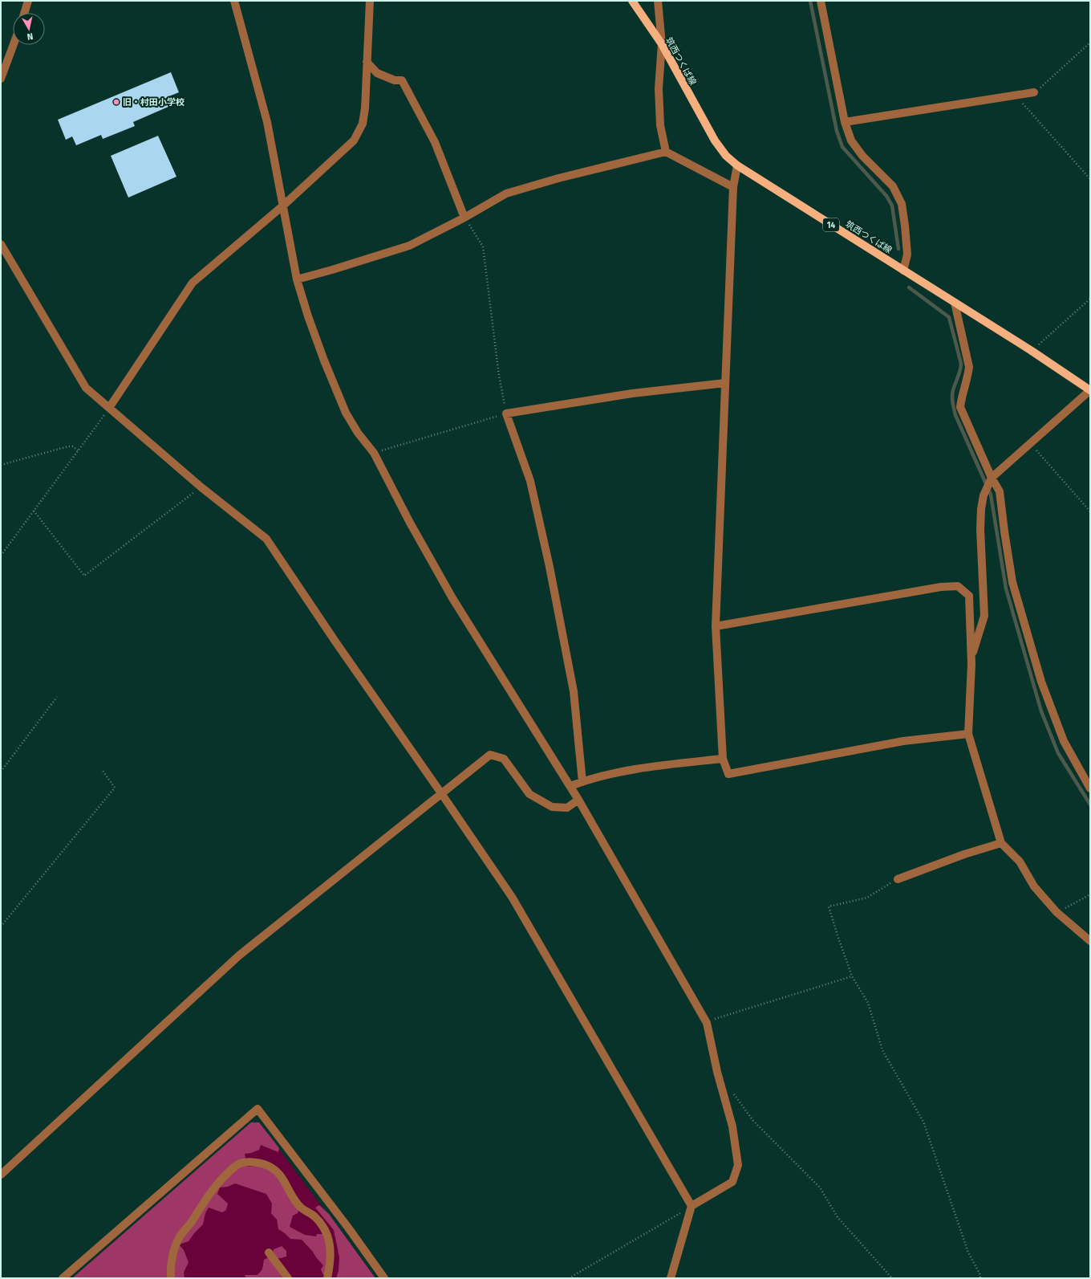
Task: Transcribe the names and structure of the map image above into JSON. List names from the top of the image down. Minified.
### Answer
{"streets":{"main road":["筑西つくば線","14"]},"places":["旧・村田小学校"],"north":"bottom"}
